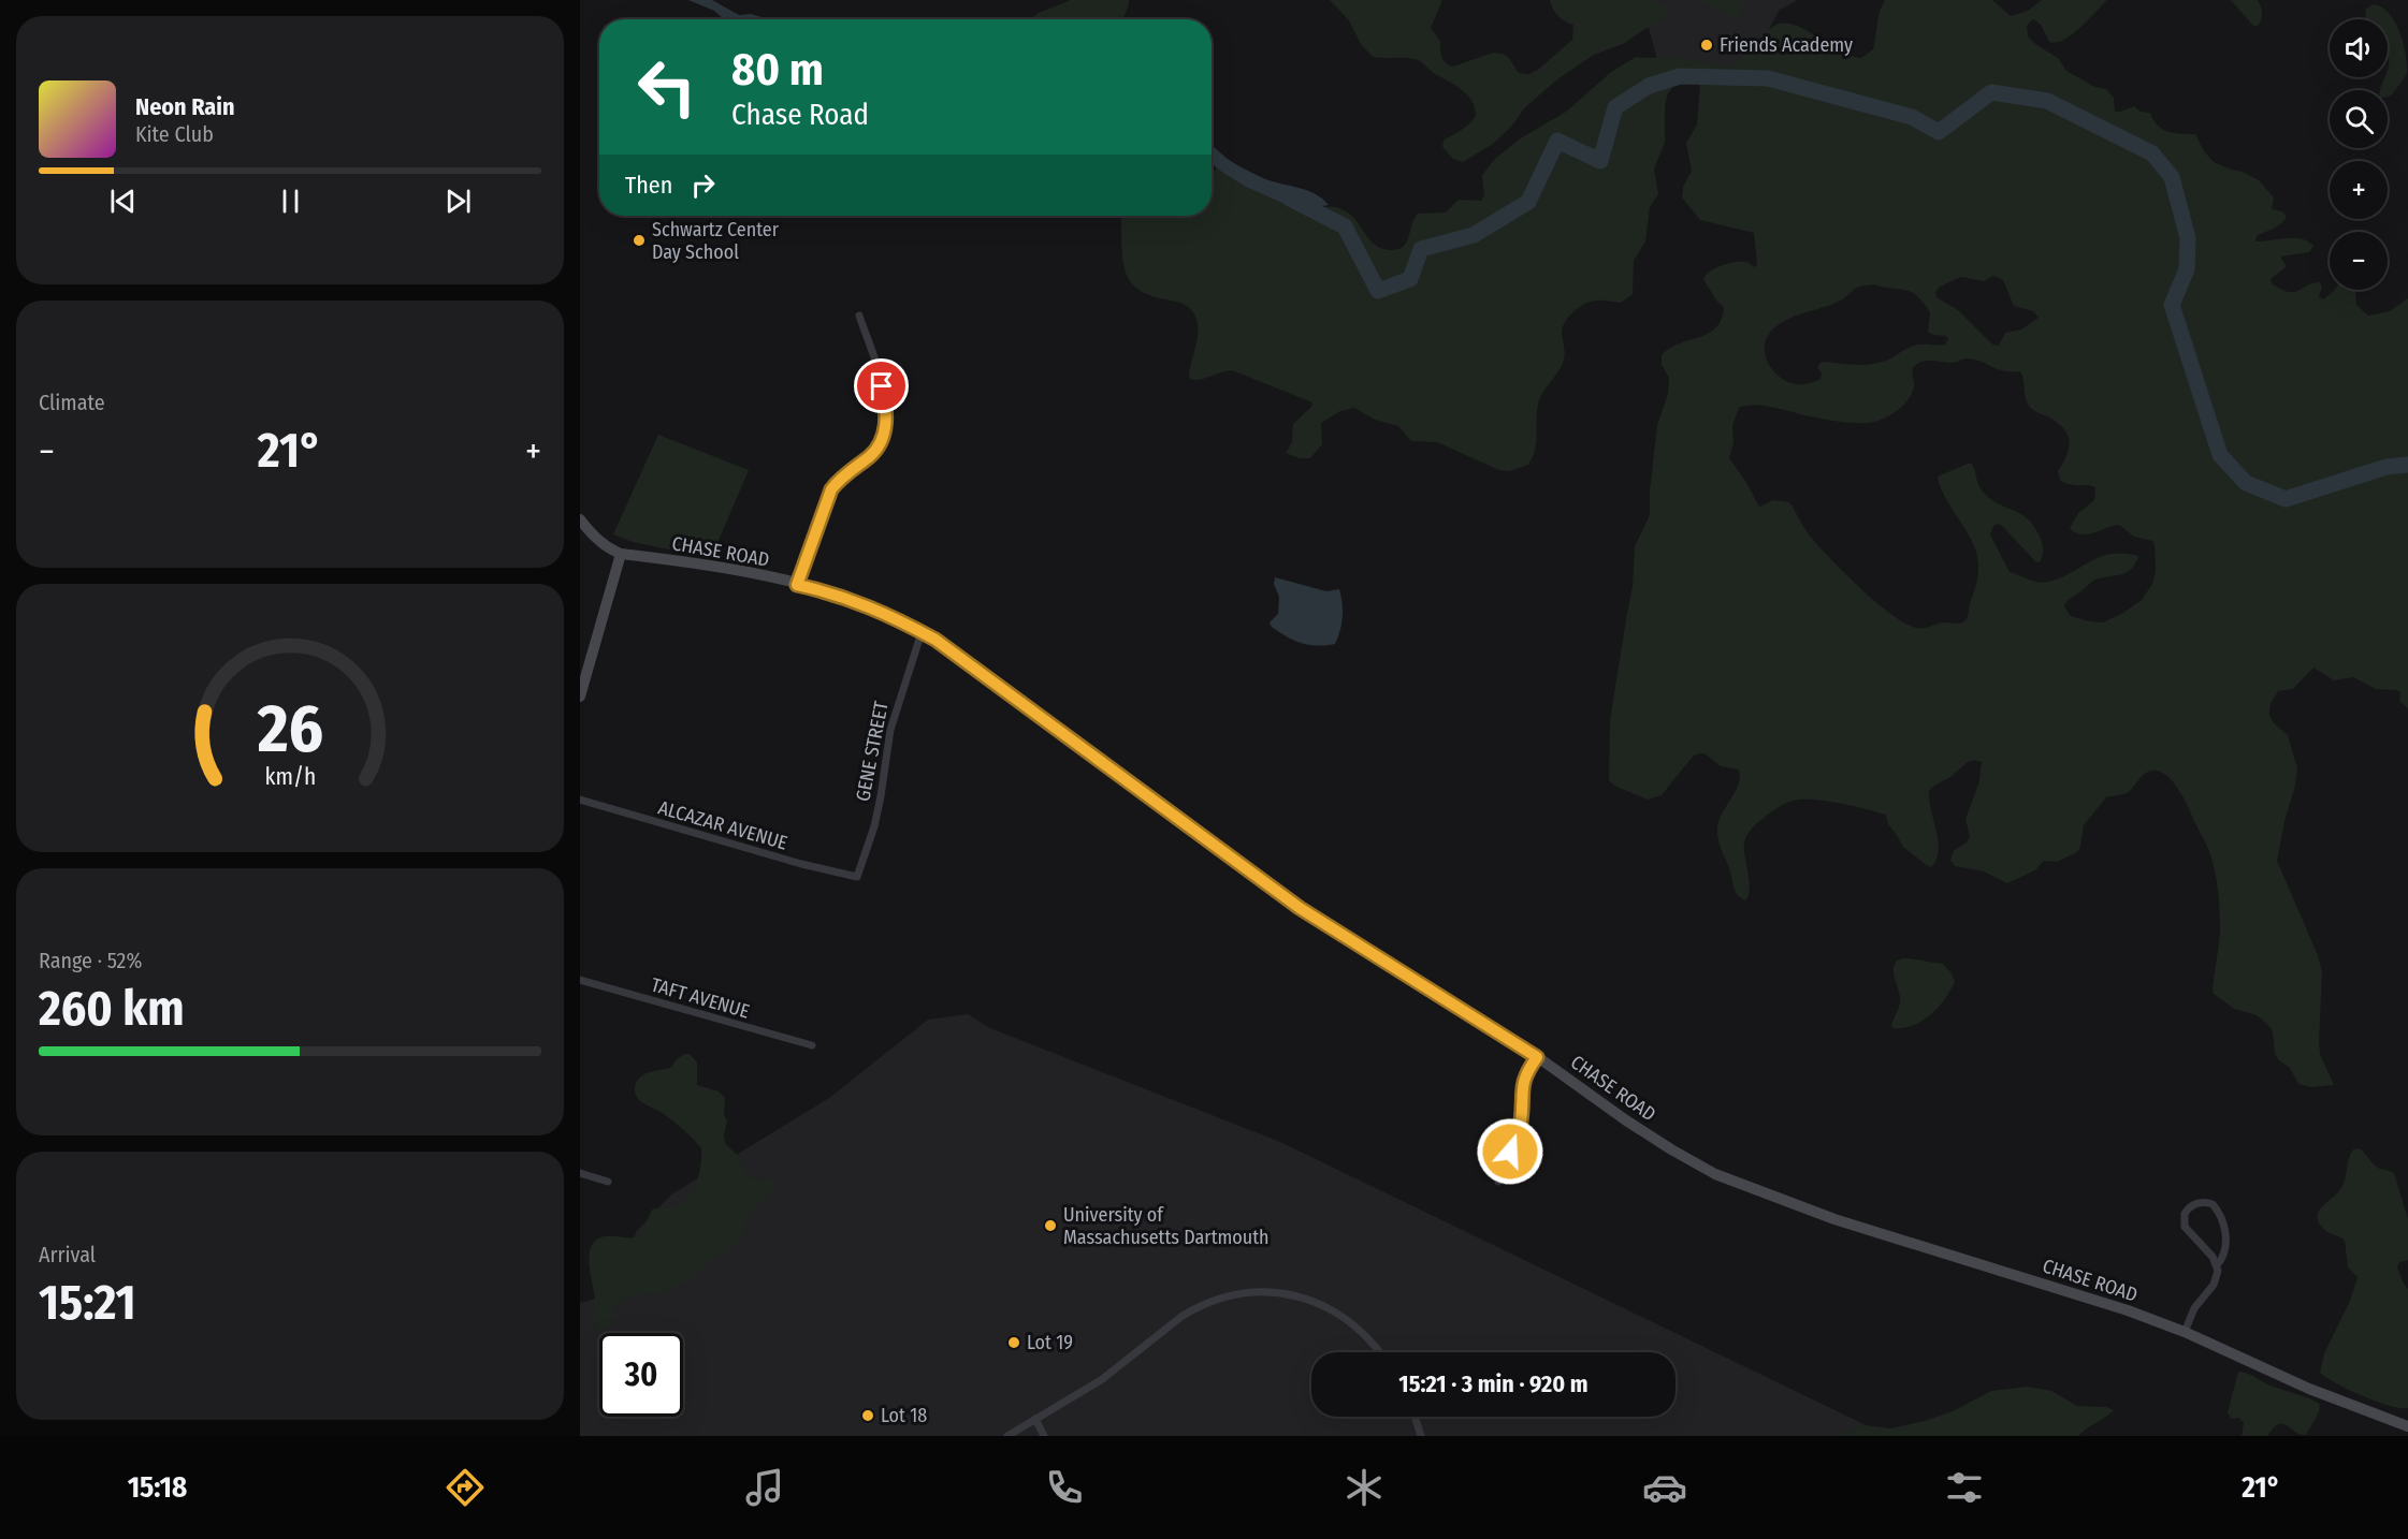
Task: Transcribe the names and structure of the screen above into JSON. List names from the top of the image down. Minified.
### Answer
{"streets":{"street":["CHASE ROAD","GENE STREET","ALCAZAR AVENUE","TAFT AVENUE"]},"crossings":[["CHASE ROAD","GENE STREET"],["GENE STREET","ALCAZAR AVENUE"]],"places":["Friends Academy","Schwartz Center Day School","University of Massachusetts Dartmouth","Lot 19","Lot 18"],"page":{"map_buttons":["+","−"],"turn":["80 m","Chase Road"],"song":["Neon Rain","Kite Club"],"then":"Then","tile":["Climate",["Range · 52%","260 km"],["Arrival","15:21"]],"heat":["−","21°","+"],"limit":"30","trip":"15:21 · 3 min · 920 m","tabs":["15:18","21°"],"gauge":["26","km/h"]}}
